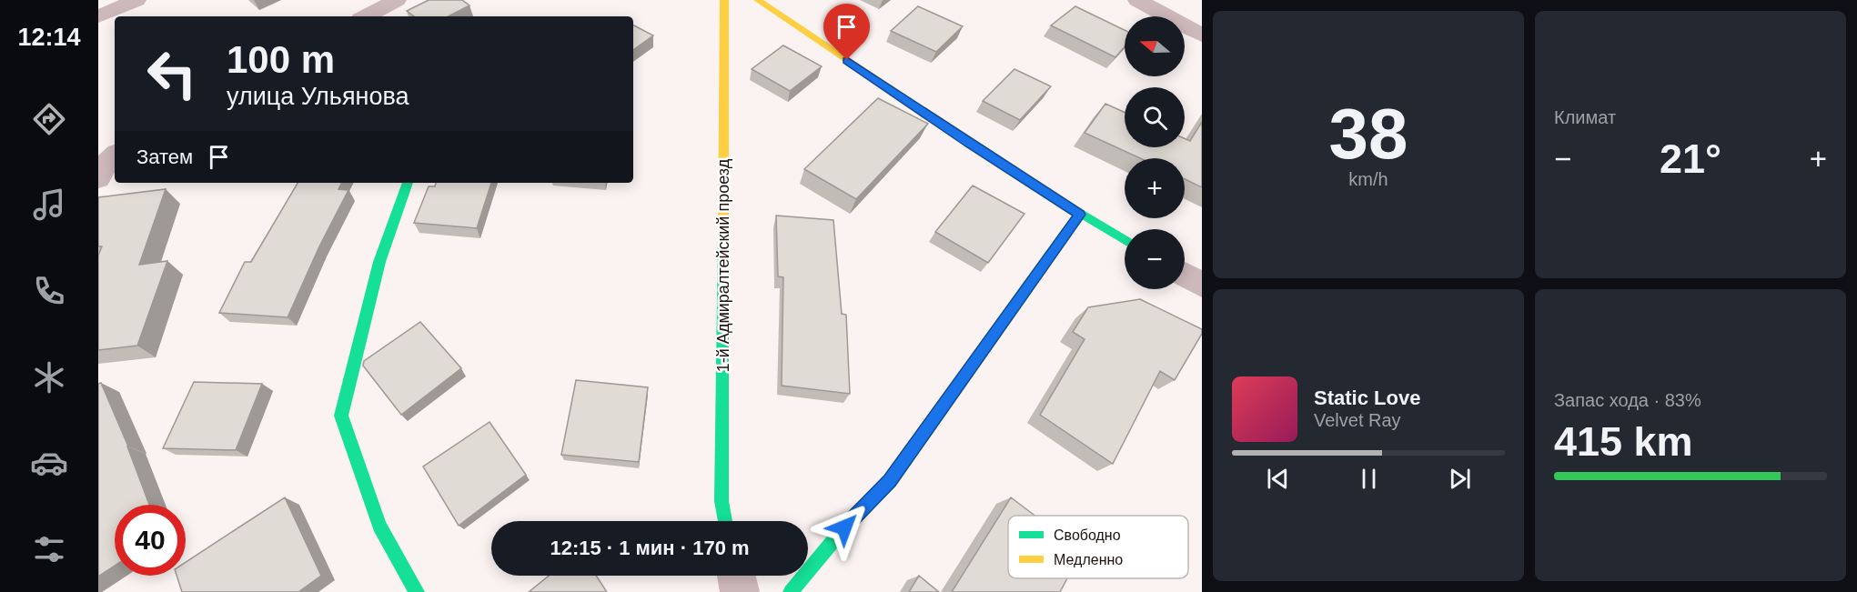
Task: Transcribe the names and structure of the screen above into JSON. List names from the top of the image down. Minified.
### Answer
{"streets":{"street":["1-й Адмиралтейский проезд"]},"legend":["Свободно","Медленно"],"north":"left","page":{"tabs":"12:14","tile":[["38","km/h"],"Климат",["Запас хода · 83%","415 km"]],"map_buttons":["+","−"],"turn":["100 m","улица Ульянова"],"then":"Затем","heat":["−","21°","+"],"song":["Static Love","Velvet Ray"],"limit":"40","trip":"12:15 · 1 мин · 170 m"}}
